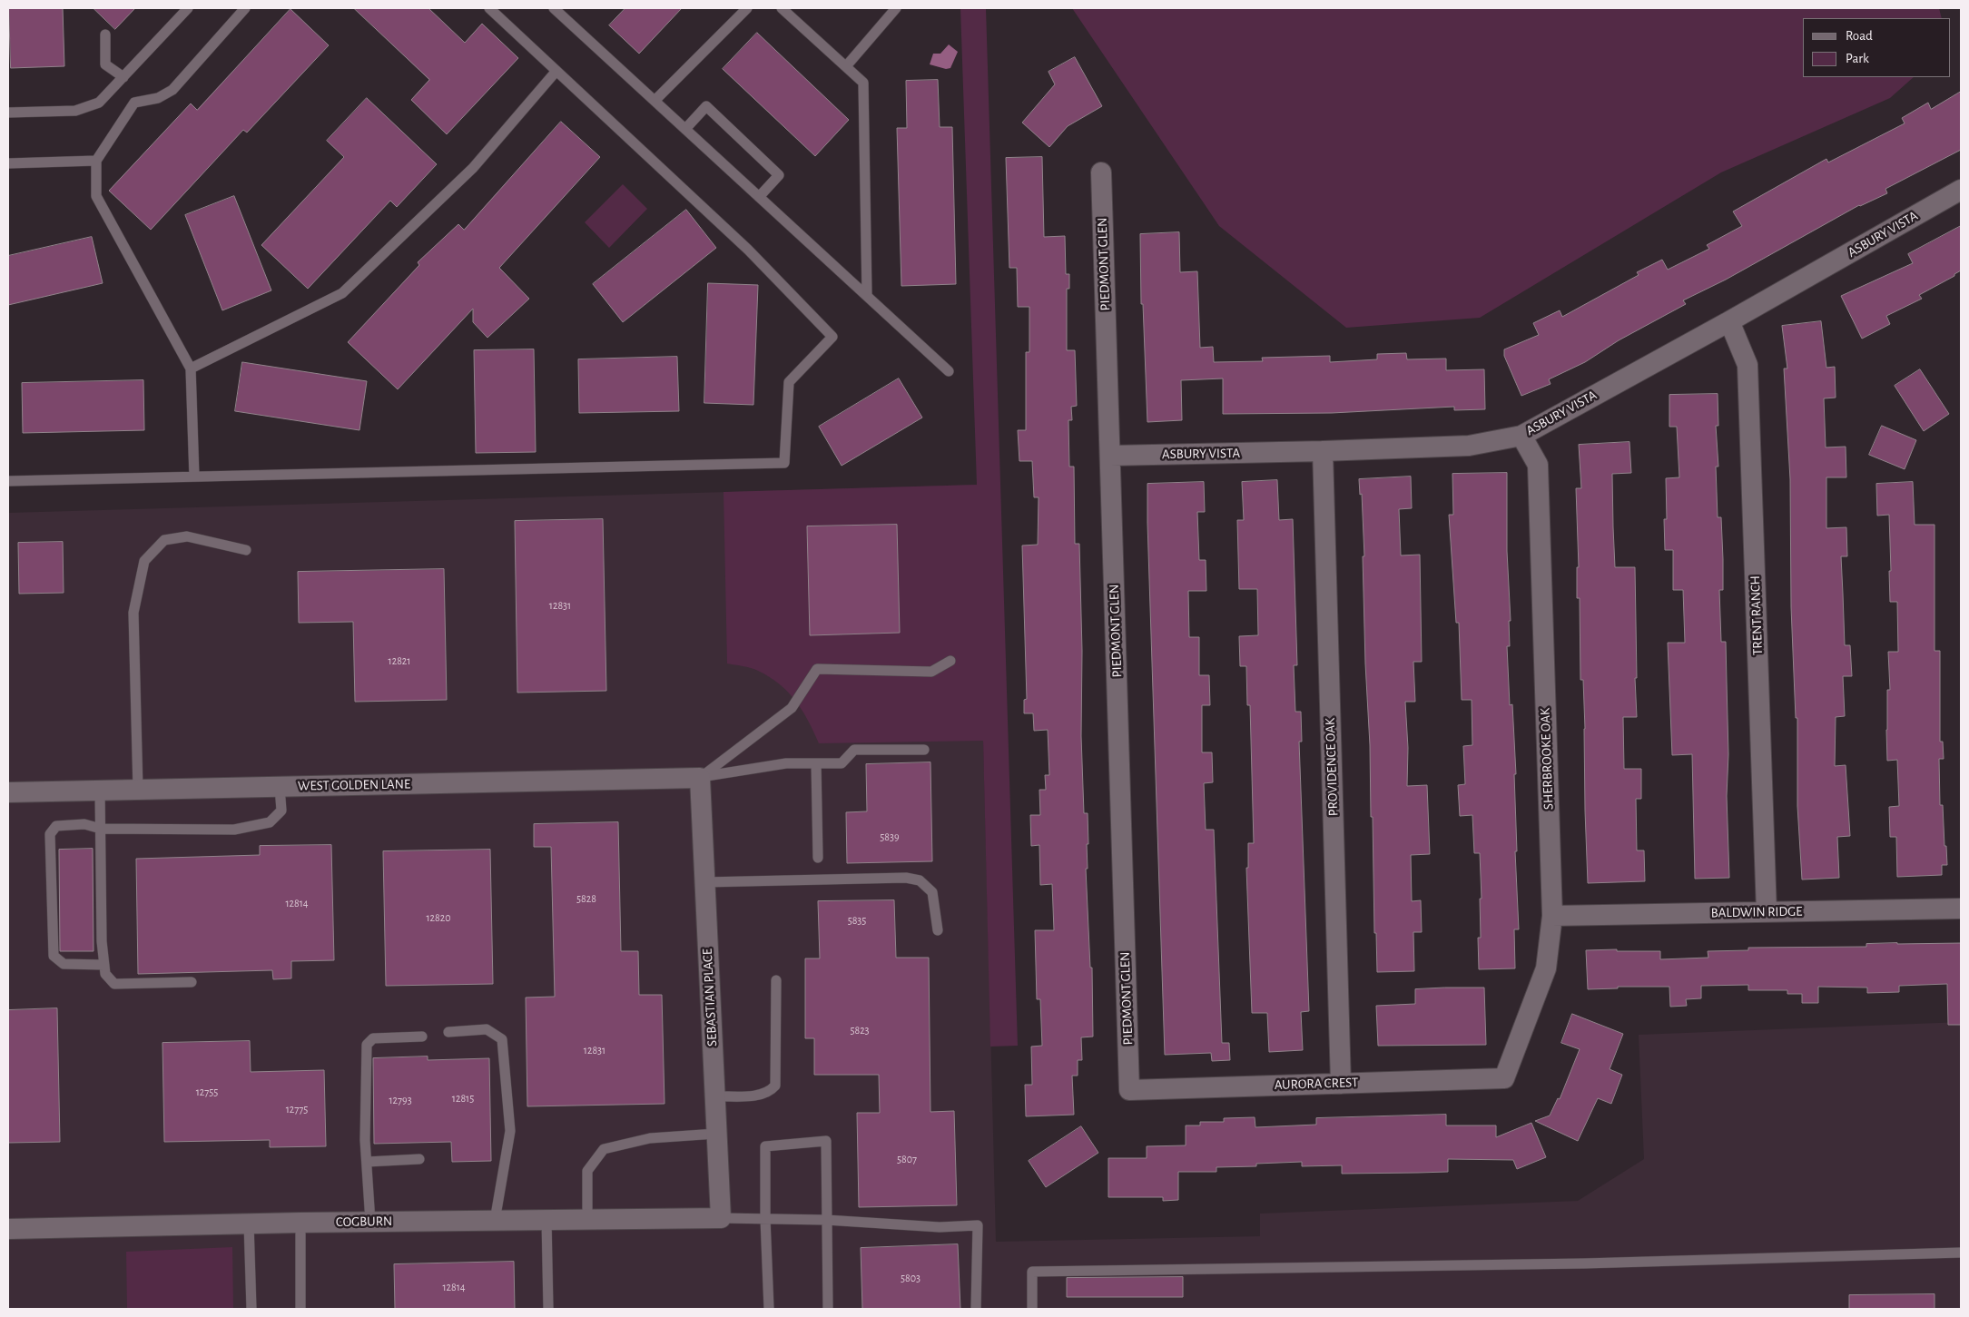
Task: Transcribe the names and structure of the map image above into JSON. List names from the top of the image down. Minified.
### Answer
{"streets":{"street":["ASBURY VISTA","PIEDMONT GLEN","TRENT RANCH","SHERBROOKE OAK","PROVIDENCE OAK","WEST GOLDEN LANE","BALDWIN RIDGE","SEBASTIAN PLACE","AURORA CREST","COGBURN"]},"crossings":[["ASBURY VISTA","PIEDMONT GLEN"],["ASBURY VISTA","TRENT RANCH"],["ASBURY VISTA","SHERBROOKE OAK"],["ASBURY VISTA","PROVIDENCE OAK"],["PIEDMONT GLEN","AURORA CREST"],["TRENT RANCH","BALDWIN RIDGE"],["SHERBROOKE OAK","BALDWIN RIDGE"],["SHERBROOKE OAK","AURORA CREST"],["PROVIDENCE OAK","AURORA CREST"],["WEST GOLDEN LANE","SEBASTIAN PLACE"],["SEBASTIAN PLACE","COGBURN"]],"house_numbers":["12831","12821","5839","5828","12814","12820","5835","5823","12831","12755","12815","12793","12775","5807","5803","12814"],"legend":["Road","Park"]}
